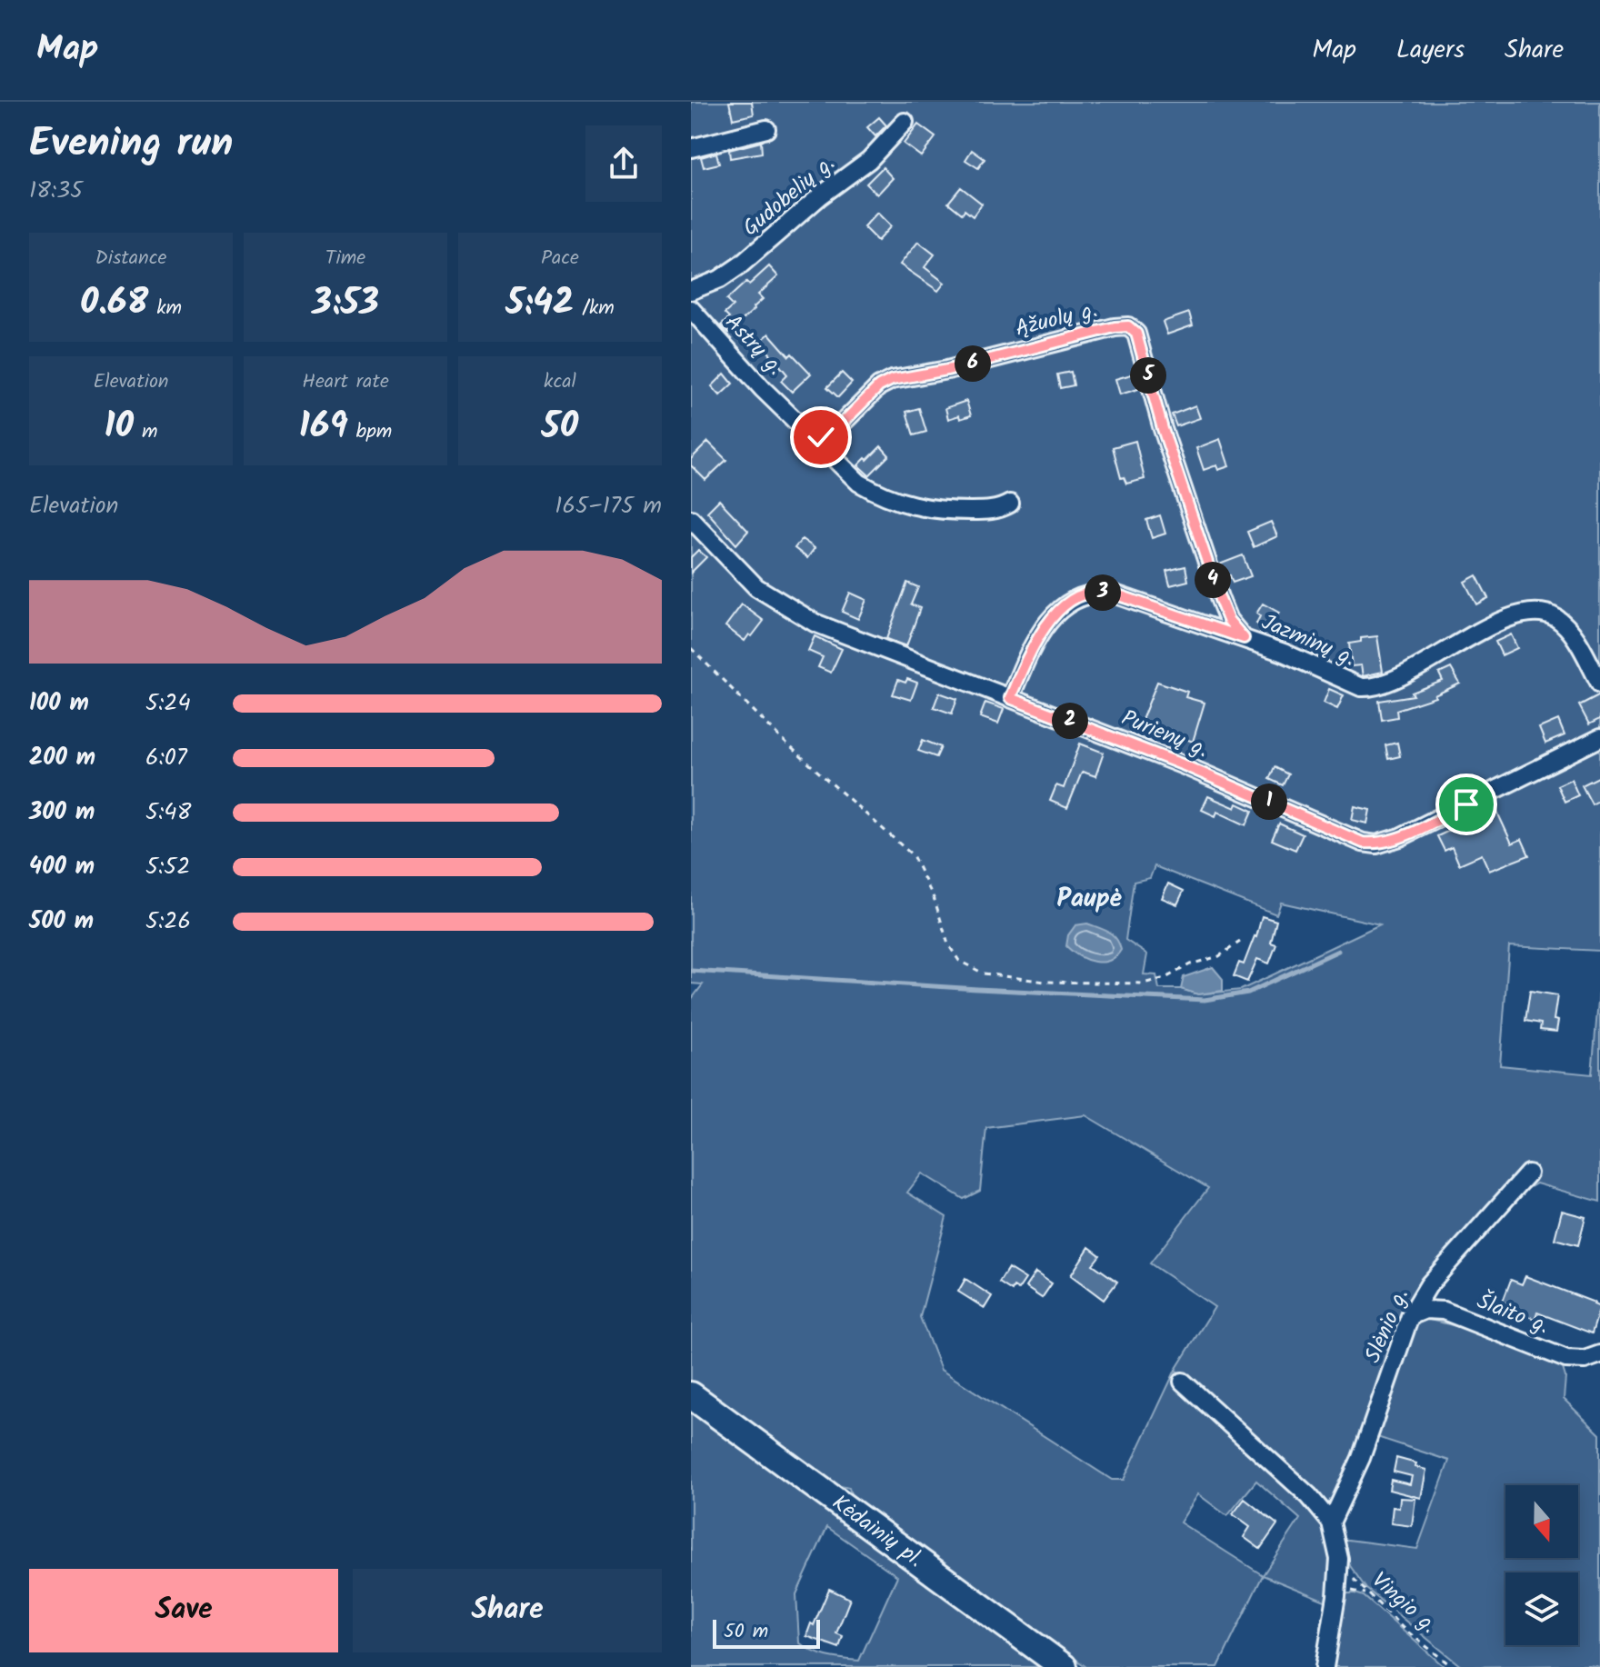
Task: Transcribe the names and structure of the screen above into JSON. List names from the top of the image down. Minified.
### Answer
{"streets":{"main road":["Kėdainių pl."],"street":["Gudobelių g.","Ąžuolų g.","Astrų g.","Jazminų g.","Purienų g.","Šlaito g.","Slėnio g."],"path":["Vingio g."]},"crossings":[["Ąžuolų g.","Astrų g."],["Ąžuolų g.","Jazminų g."],["Jazminų g.","Purienų g."],["Šlaito g.","Slėnio g."]],"districts":["Paupė"],"scale_bar":"50 m","north":"bottom","page":{"header":"Map","nav":["Map","Layers","Share"],"heading":["Evening run","18:35"],"stats":[["Distance","0.68 km"],["Time","3:53"],["Pace","5:42 /km"],["Elevation","10 m"],["Heart rate","169 bpm"],["kcal","50"]],"pins":["6","5","4","3","2","1"],"chart":["Elevation","165–175 m"],"list":[{"name":"100 m","note":"5:24"},{"name":"200 m","note":"6:07"},{"name":"300 m","note":"5:48"},{"name":"400 m","note":"5:52"},{"name":"500 m","note":"5:26"}],"buttons":["Save","Share"],"scale":"50 m"}}
